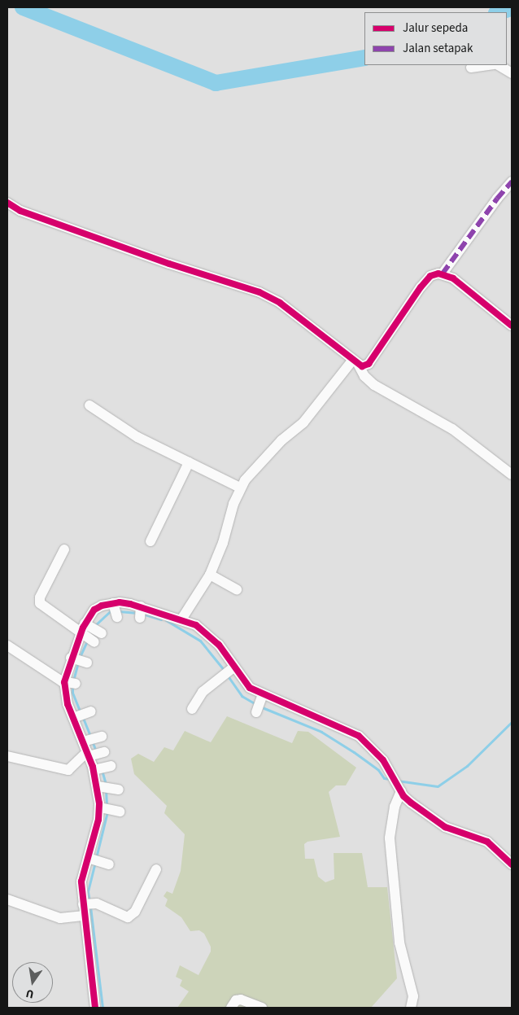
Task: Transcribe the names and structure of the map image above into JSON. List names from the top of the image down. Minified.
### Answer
{"legend":["Jalur sepeda","Jalan setapak"],"north":"bottom"}
